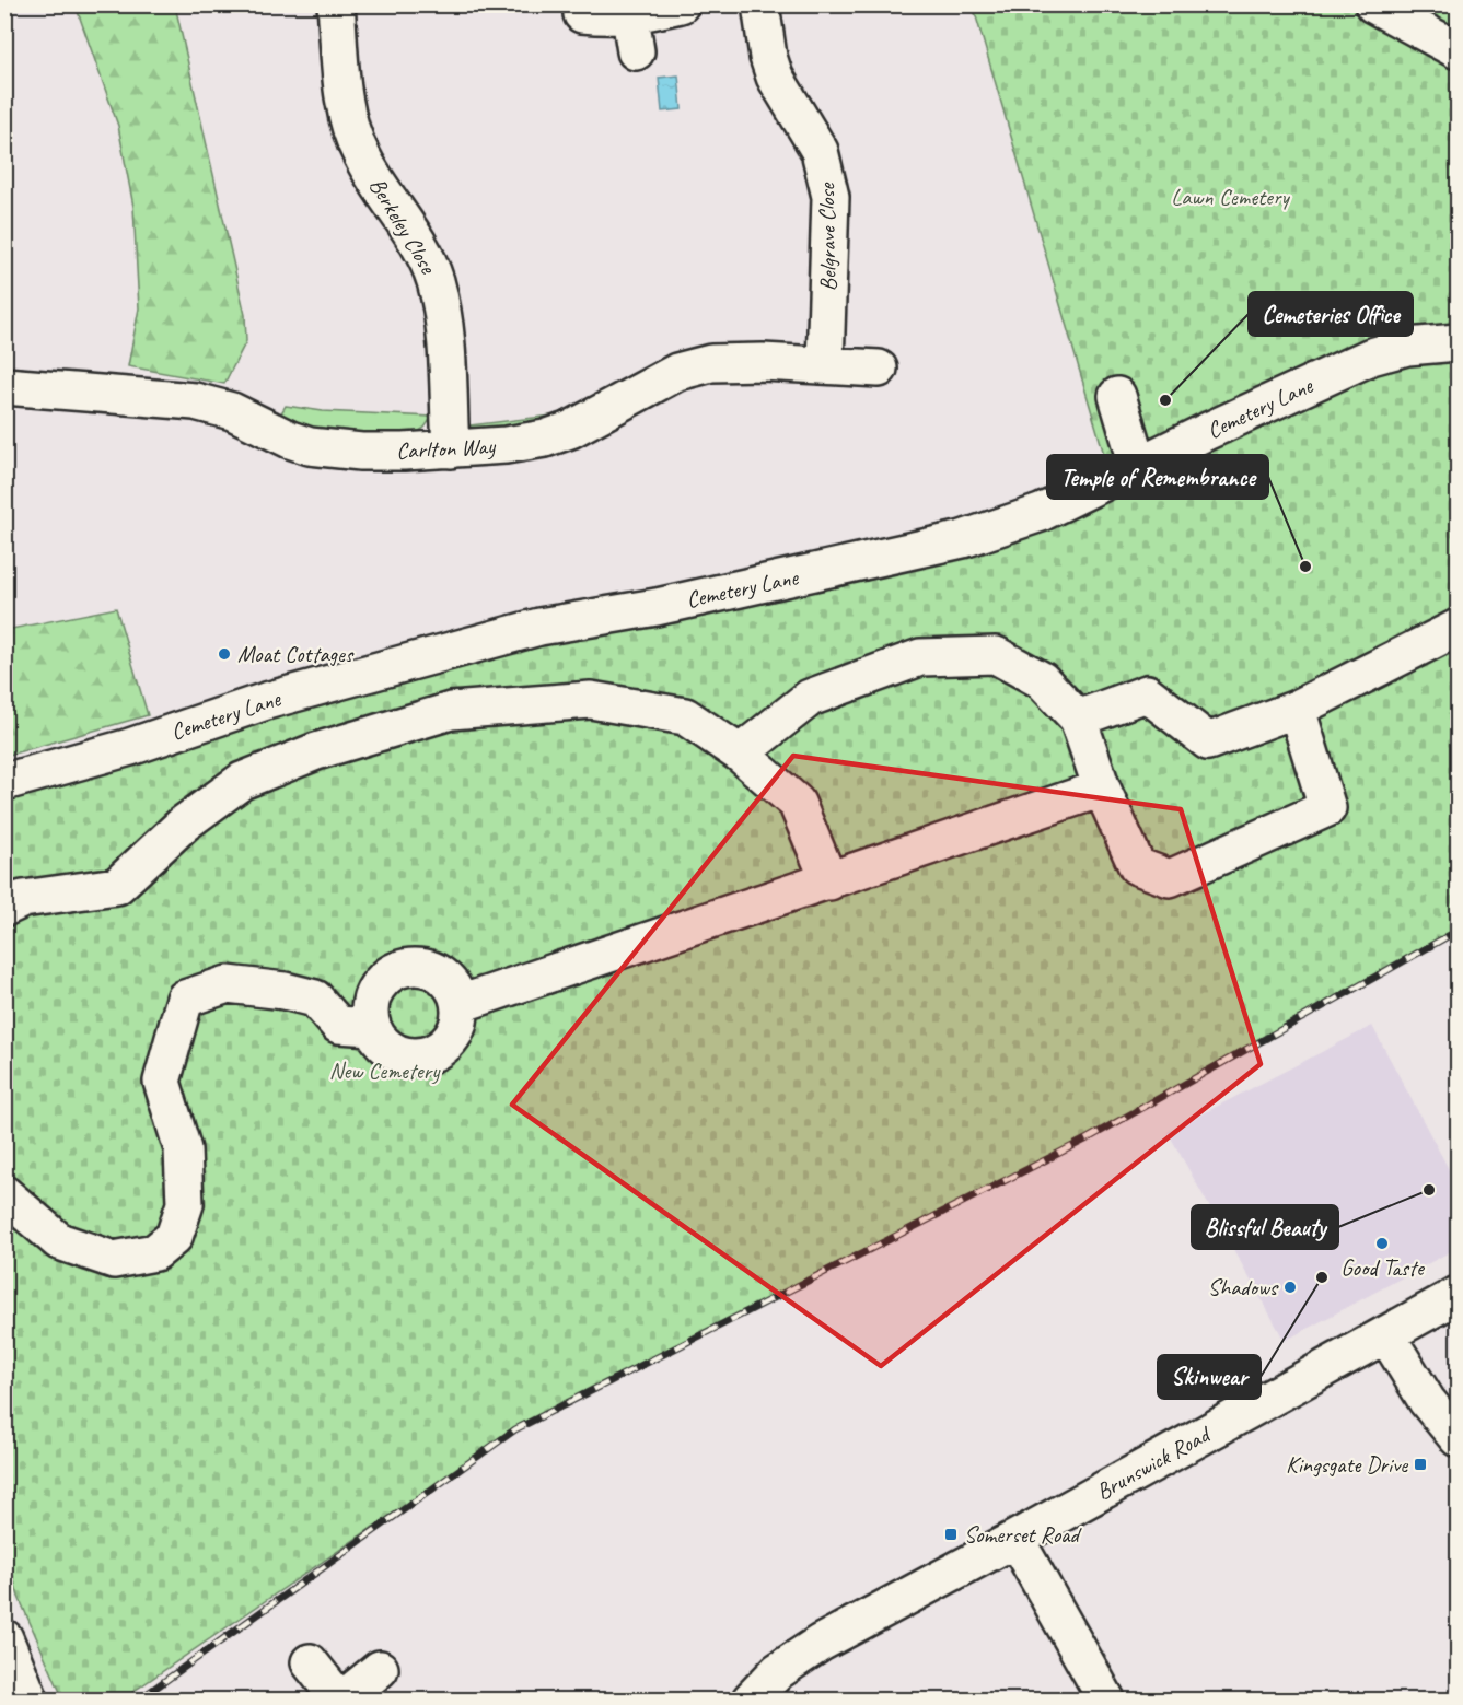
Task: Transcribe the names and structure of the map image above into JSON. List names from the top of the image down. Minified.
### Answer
{"streets":{"street":["Berkeley Close","Belgrave Close","Cemetery Lane","Carlton Way","Brunswick Road"]},"crossings":[["Berkeley Close","Carlton Way"],["Belgrave Close","Carlton Way"]],"parks":["Lawn Cemetery","New Cemetery"],"places":{"other":["Cemeteries Office","Temple of Remembrance","Moat Cottages","Blissful Beauty","Good Taste","Skinwear","Shadows"],"transit":["Kingsgate Drive","Somerset Road"]}}
